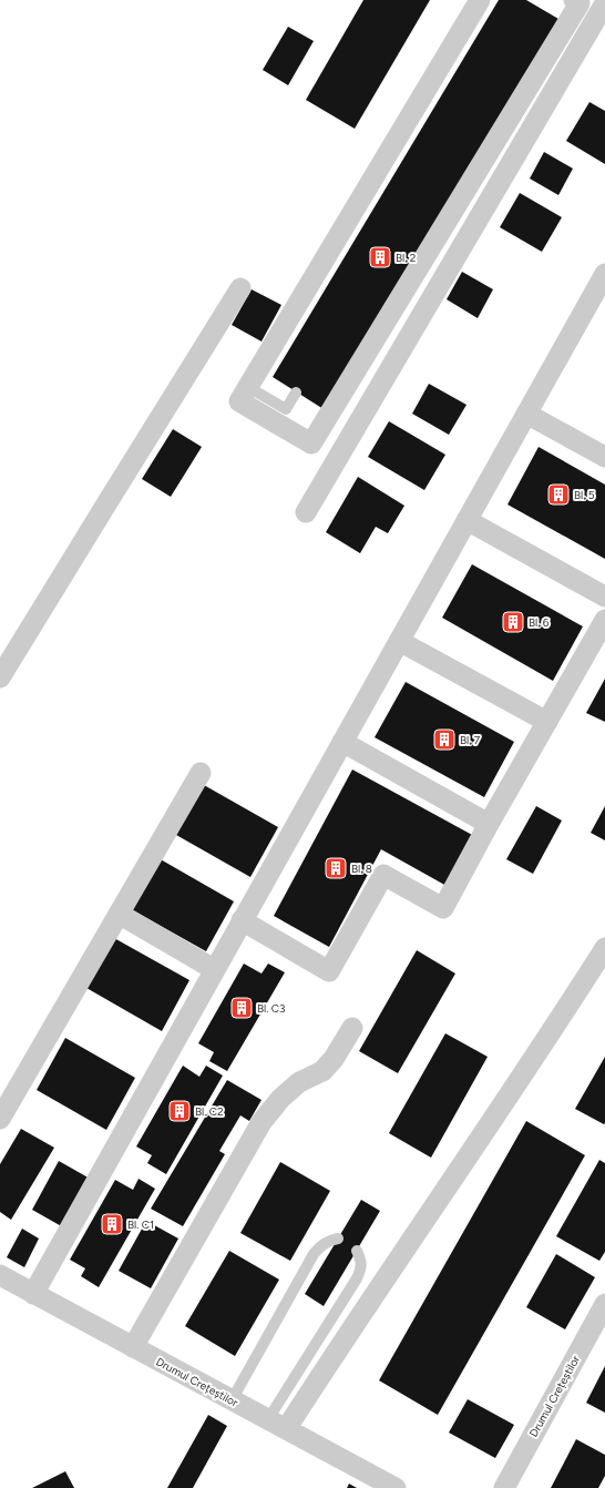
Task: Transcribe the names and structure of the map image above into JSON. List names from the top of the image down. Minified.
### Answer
{"streets":{"street":["Drumul Crețeștilor"]},"places":{"building":["Bl. 2","Bl. 5","Bl. 6","Bl. 7","Bl. 8","Bl. C3","Bl. C2","Bl. C1"]}}
